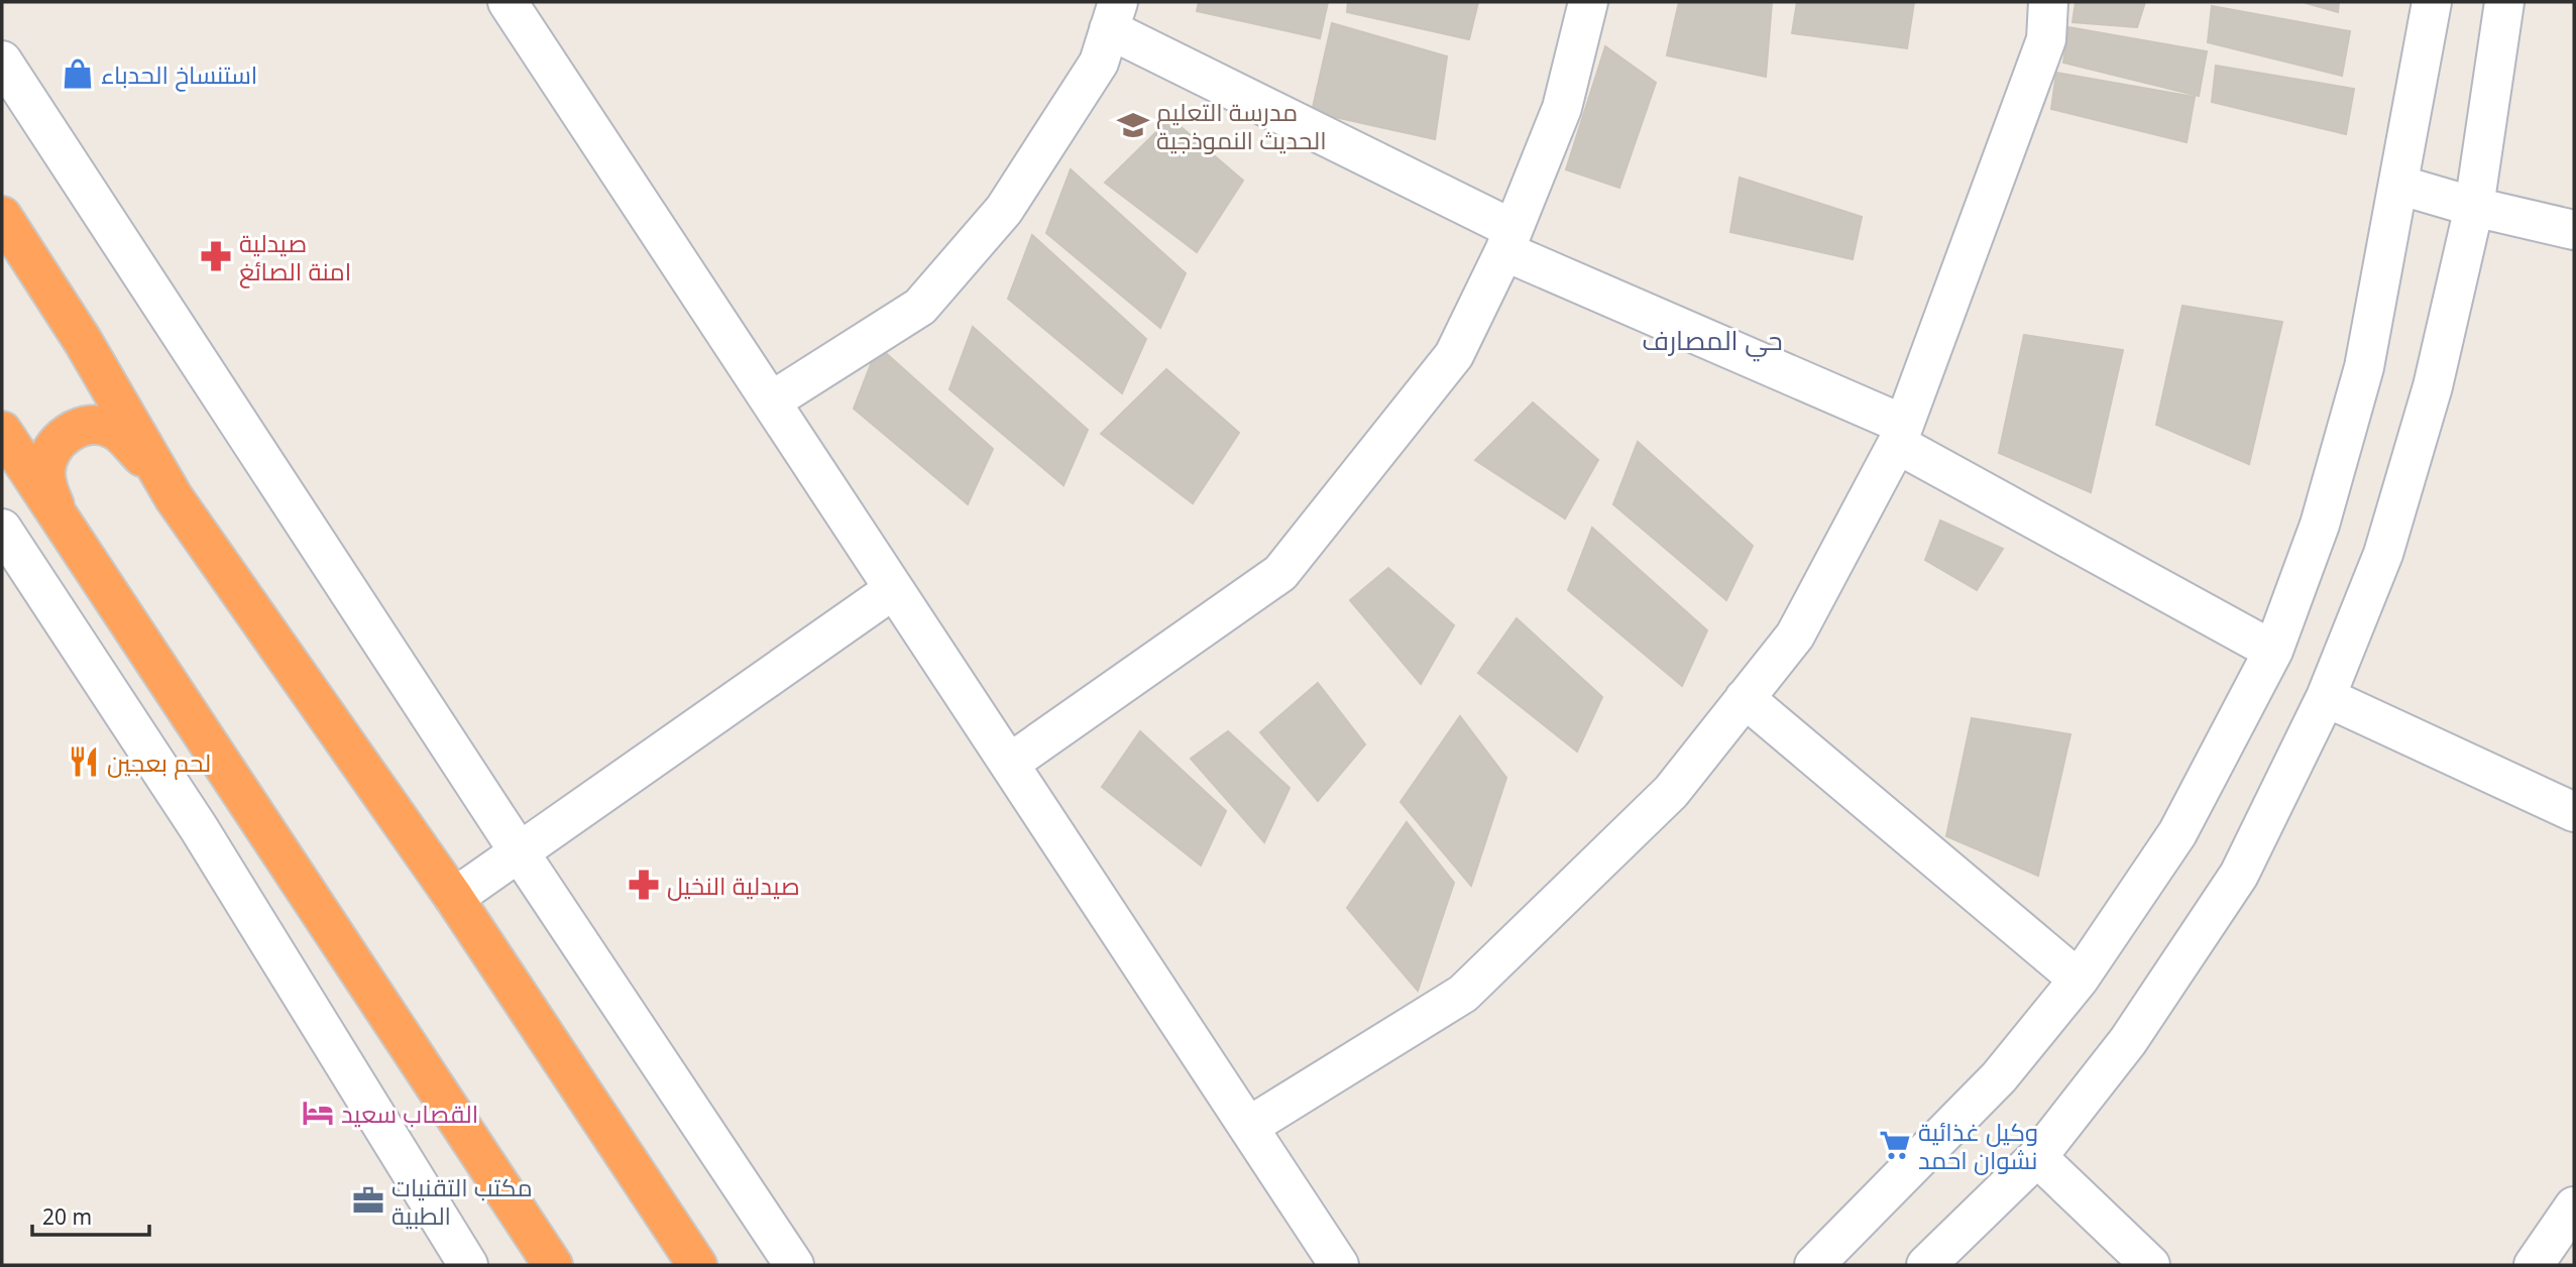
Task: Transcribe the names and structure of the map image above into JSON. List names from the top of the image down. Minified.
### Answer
{"districts":["حي المصارف"],"places":{"shop":["استنساخ الحدباء"],"school or university":["مدرسة التعليم الحديث النموذجية"],"pharmacy":["صيدلية امنة الصائغ","صيدلية النخيل"],"restaurant":["لحم بعجين"],"hotel":["القصاب سعيد"],"supermarket":["وكيل غذائية نشوان احمد"],"office":["مكتب التقنيات الطبية"]},"scale_bar":"20 m"}
